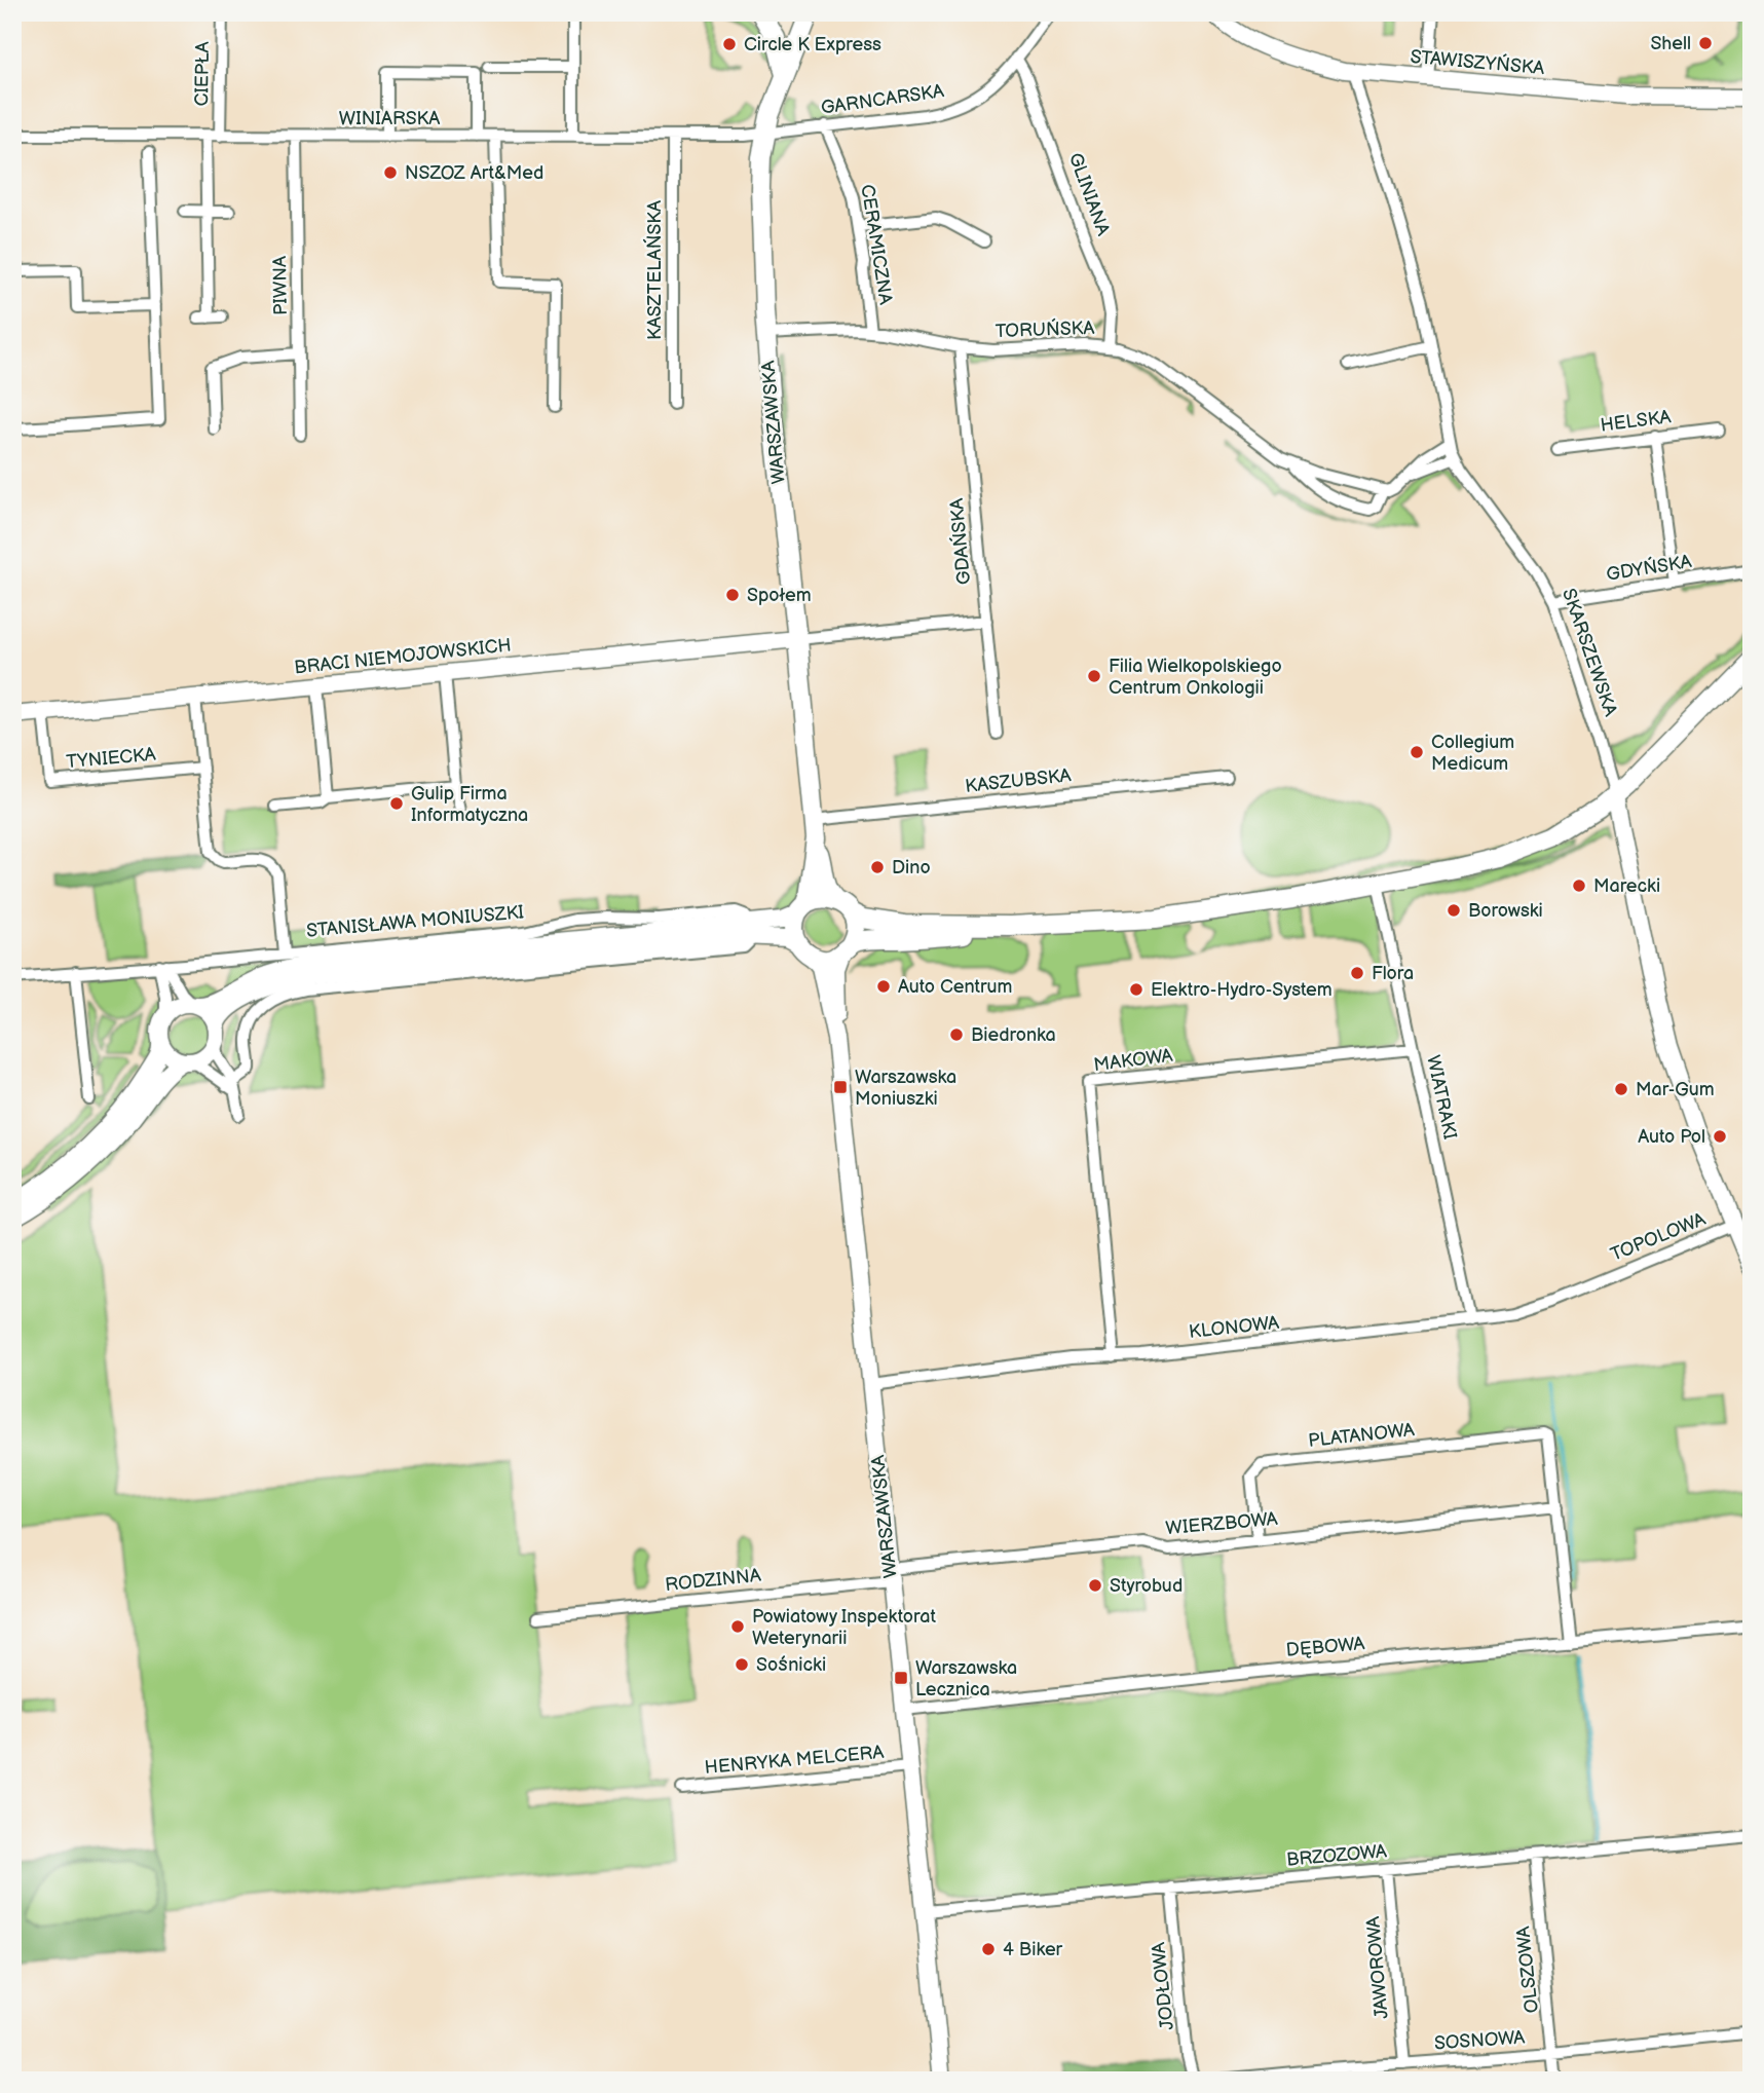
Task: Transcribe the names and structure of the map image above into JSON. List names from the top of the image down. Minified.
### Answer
{"streets":{"main road":["STAWISZYŃSKA","WARSZAWSKA","SKARSZEWSKA","BRACI NIEMOJOWSKICH","STANISŁAWA MONIUSZKI"],"street":["CIEPŁA","GARNCARSKA","WINIARSKA","GLINIANA","CERAMICZNA","KASZTELAŃSKA","PIWNA","TORUŃSKA","HELSKA","GDAŃSKA","GDYŃSKA","TYNIECKA","KASZUBSKA","MAKOWA","WIATRAKI","TOPOLOWA","KLONOWA","PLATANOWA","WIERZBOWA","RODZINNA","DĘBOWA","HENRYKA MELCERA","BRZOZOWA","JAWOROWA","OLSZOWA","JODŁOWA","SOSNOWA"]},"crossings":[["STAWISZYŃSKA","SKARSZEWSKA"],["CIEPŁA","WINIARSKA"],["GARNCARSKA","WINIARSKA"],["GARNCARSKA","GLINIANA"],["GARNCARSKA","CERAMICZNA"],["GARNCARSKA","WARSZAWSKA"],["WINIARSKA","KASZTELAŃSKA"],["WINIARSKA","PIWNA"],["WINIARSKA","WARSZAWSKA"],["GLINIANA","TORUŃSKA"],["CERAMICZNA","TORUŃSKA"],["TORUŃSKA","WARSZAWSKA"],["TORUŃSKA","GDAŃSKA"],["WARSZAWSKA","BRACI NIEMOJOWSKICH"],["WARSZAWSKA","KASZUBSKA"],["WARSZAWSKA","STANISŁAWA MONIUSZKI"],["WARSZAWSKA","KLONOWA"],["WARSZAWSKA","WIERZBOWA"],["WARSZAWSKA","RODZINNA"],["WARSZAWSKA","DĘBOWA"],["WARSZAWSKA","HENRYKA MELCERA"],["WARSZAWSKA","BRZOZOWA"],["GDYŃSKA","SKARSZEWSKA"],["SKARSZEWSKA","TOPOLOWA"],["BRACI NIEMOJOWSKICH","TYNIECKA"],["MAKOWA","WIATRAKI"],["MAKOWA","KLONOWA"],["WIATRAKI","KLONOWA"],["TOPOLOWA","KLONOWA"],["PLATANOWA","WIERZBOWA"],["WIERZBOWA","RODZINNA"],["BRZOZOWA","JAWOROWA"],["BRZOZOWA","OLSZOWA"],["BRZOZOWA","JODŁOWA"],["JAWOROWA","SOSNOWA"],["OLSZOWA","SOSNOWA"]],"places":{"other":["Shell","Circle K Express","NSZOZ Art&Med","Społem","Filia Wielkopolskiego Centrum Onkologii","Collegium Medicum","Gulip Firma Informatyczna","Dino","Marecki","Borowski","Flora","Auto Centrum","Elektro-Hydro-System","Biedronka","Mar-Gum","Auto Pol","Styrobud","Powiatowy Inspektorat Weterynarii","Sośnicki","4 Biker"],"transit":["Warszawska Moniuszki","Warszawska Lecznica"]}}
